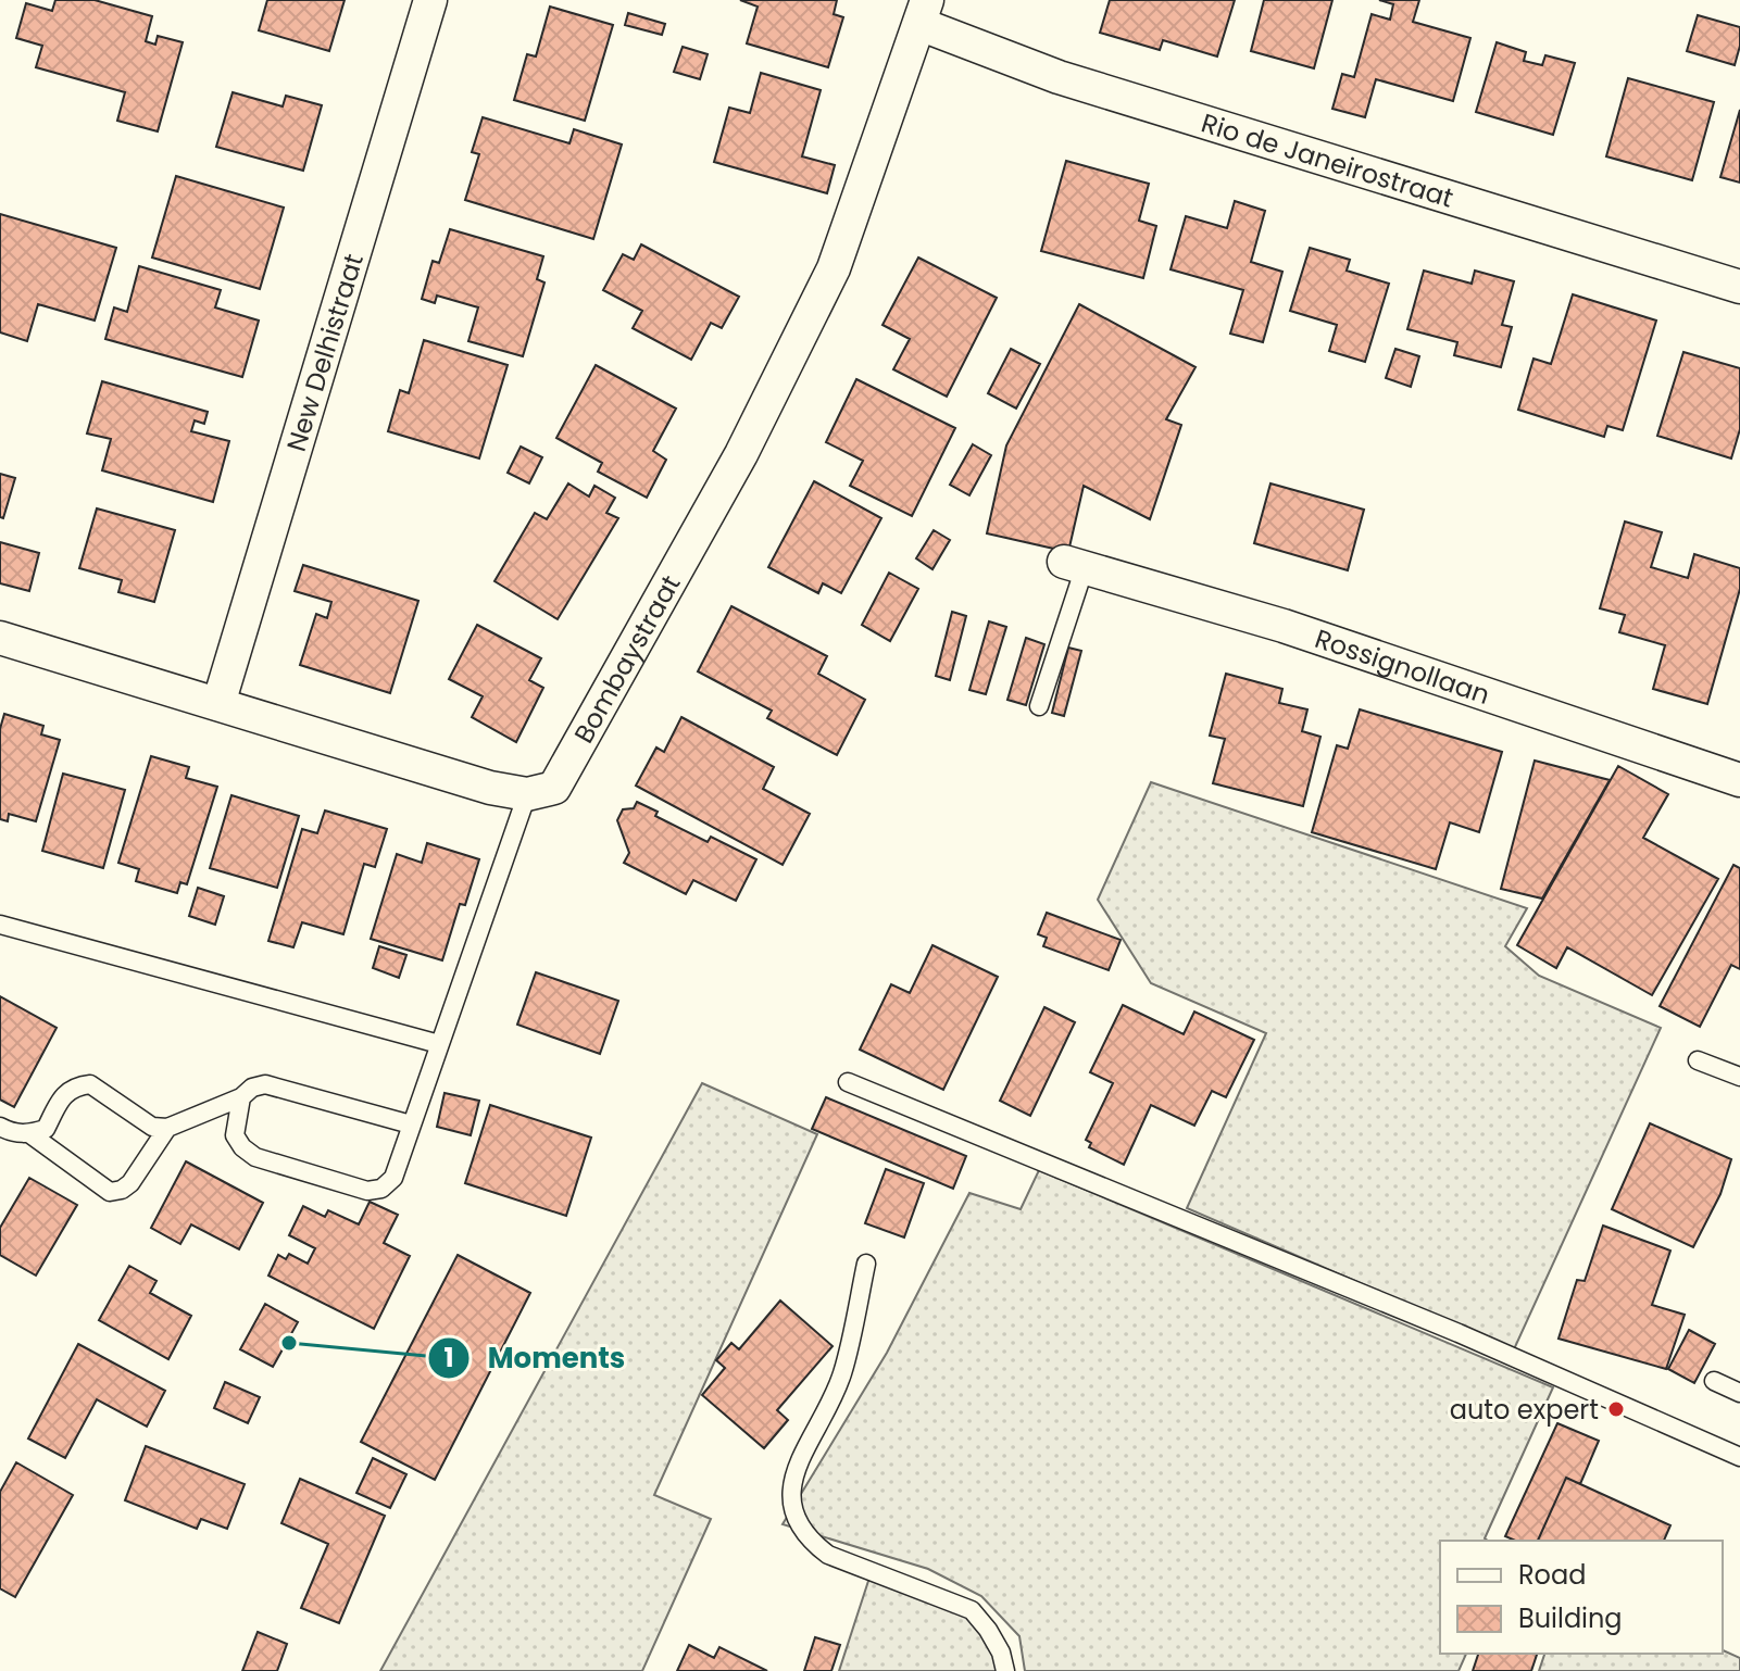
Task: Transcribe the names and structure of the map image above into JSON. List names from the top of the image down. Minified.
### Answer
{"streets":{"street":["Rio de Janeirostraat","New Delhistraat","Bombaystraat","Rossignollaan"]},"crossings":[["Rio de Janeirostraat","Bombaystraat"]],"places":["Moments","auto expert"],"legend":["Road","Building"]}
